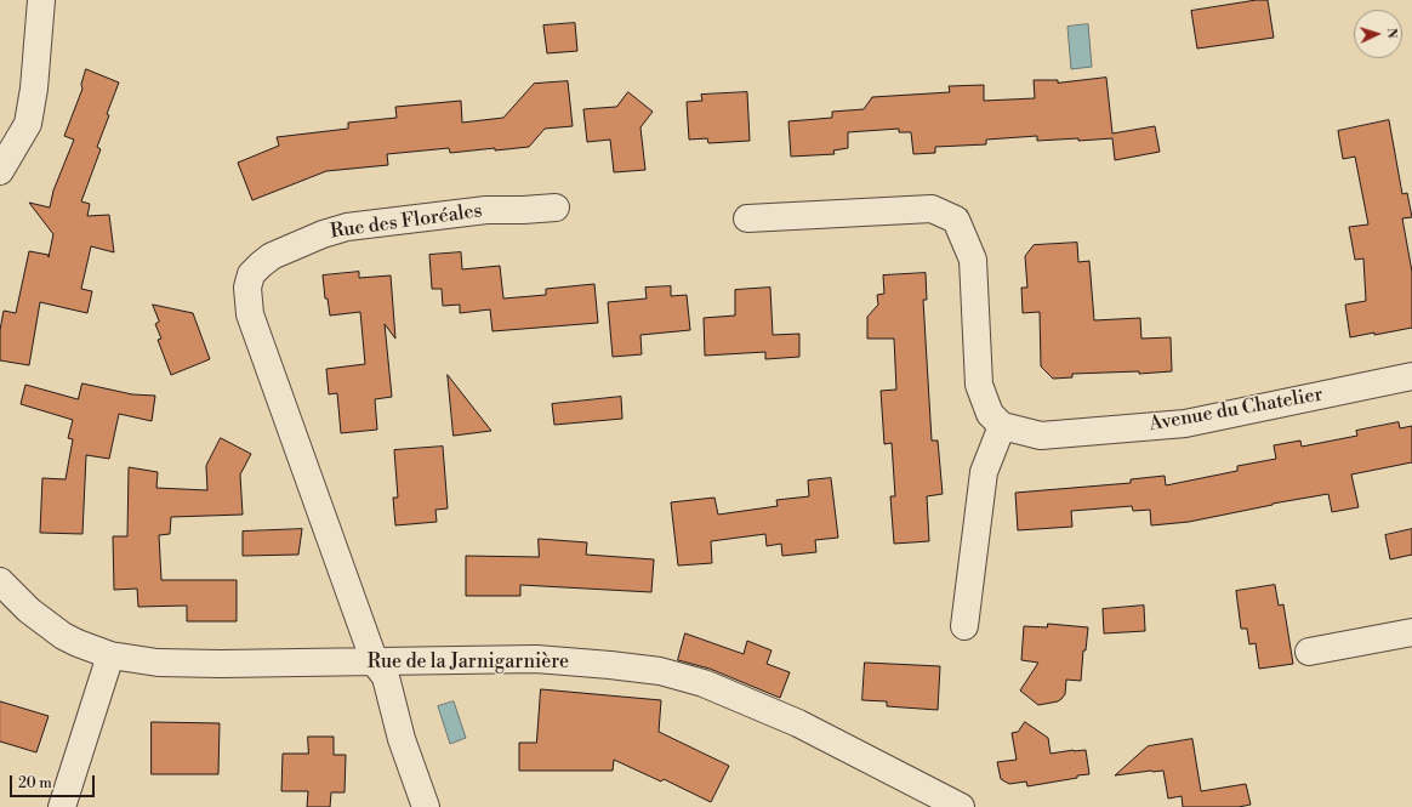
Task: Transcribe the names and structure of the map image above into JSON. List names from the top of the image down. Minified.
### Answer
{"streets":{"street":["Rue des Floréales","Avenue du Chatelier","Rue de la Jarnigarnière"]},"crossings":[["Rue des Floréales","Rue de la Jarnigarnière"]],"scale_bar":"20 m","north":"right"}
